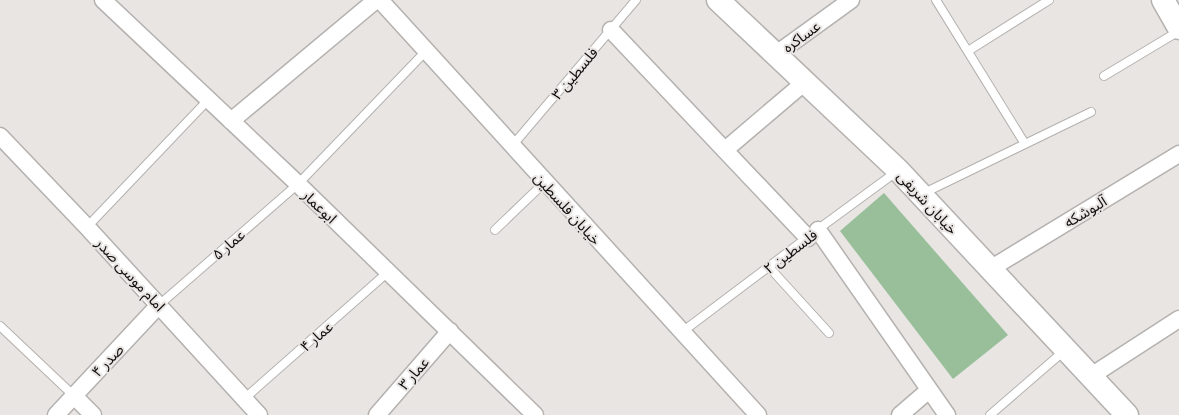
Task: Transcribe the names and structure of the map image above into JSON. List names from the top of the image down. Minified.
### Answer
{"streets":{"street":["عساکره","خیابان شریفی","ابوعمار","خیابان فلسطین","آلبوشکه","امام موسی صدر","صدر ۴","عمار ۳"],"lane":["فلسطین ۳","عمار ۵","فلسطین ۲","عمار ۴"]},"crossings":[["عساکره","خیابان شریفی"],["فلسطین ۳","خیابان فلسطین"],["خیابان شریفی","آلبوشکه"],["خیابان شریفی","فلسطین ۲"],["ابوعمار","عمار ۵"],["ابوعمار","عمار ۴"],["ابوعمار","عمار ۳"],["خیابان فلسطین","عمار ۵"],["خیابان فلسطین","فلسطین ۲"],["عمار ۵","امام موسی صدر"],["عمار ۵","صدر ۴"],["امام موسی صدر","عمار ۴"],["امام موسی صدر","صدر ۴"]]}
